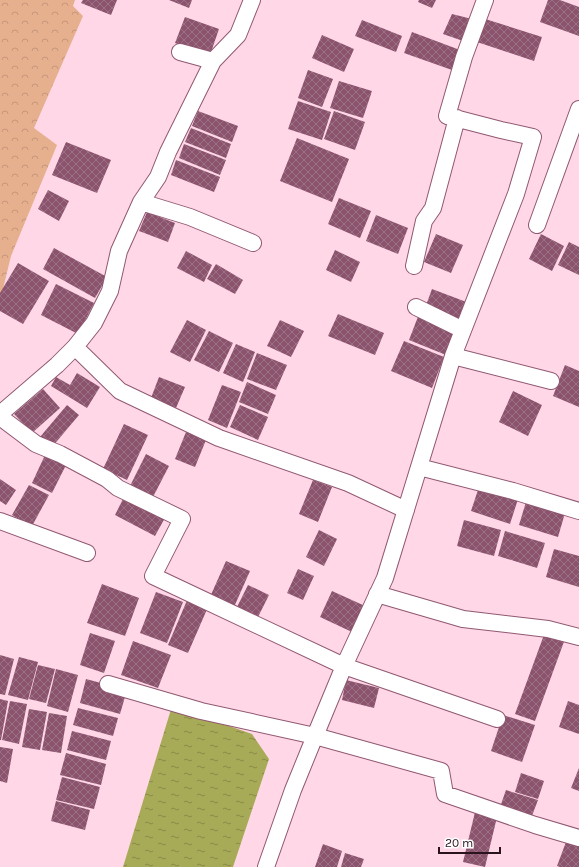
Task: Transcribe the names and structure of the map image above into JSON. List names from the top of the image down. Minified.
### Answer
{"scale_bar":"20 m"}
